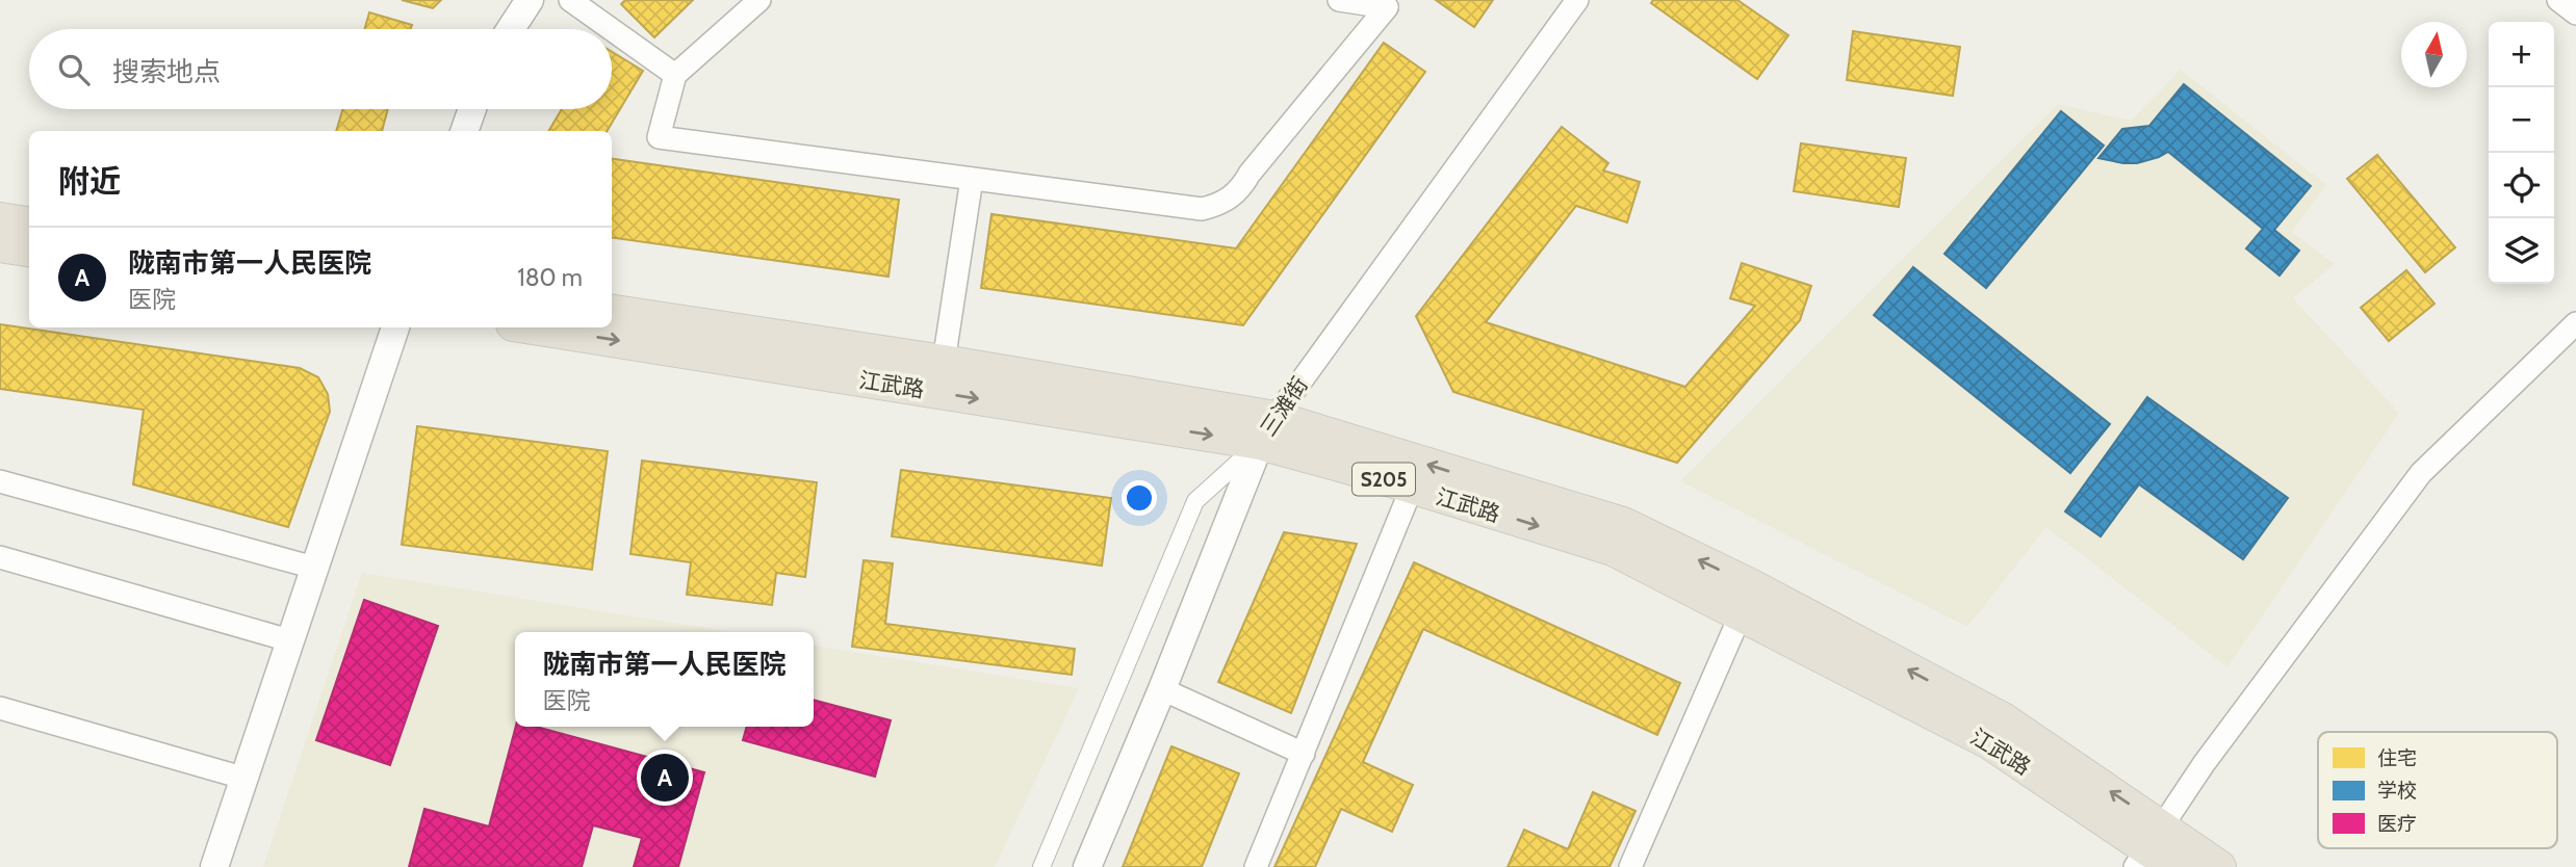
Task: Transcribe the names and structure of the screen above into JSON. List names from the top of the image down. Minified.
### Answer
{"streets":{"main road":["江武路","S205"],"street":["三滩街"]},"crossings":[["江武路","三滩街"]],"legend":["住宅","学校","医疗"],"north":"top","page":{"map_buttons":["+","−"],"search":"搜索地点","heading":"附近","list":[{"mark":"A","name":"陇南市第一人民医院","note":"医院","value":"180 m"}],"popup":["陇南市第一人民医院","医院"],"pins":"A"}}
